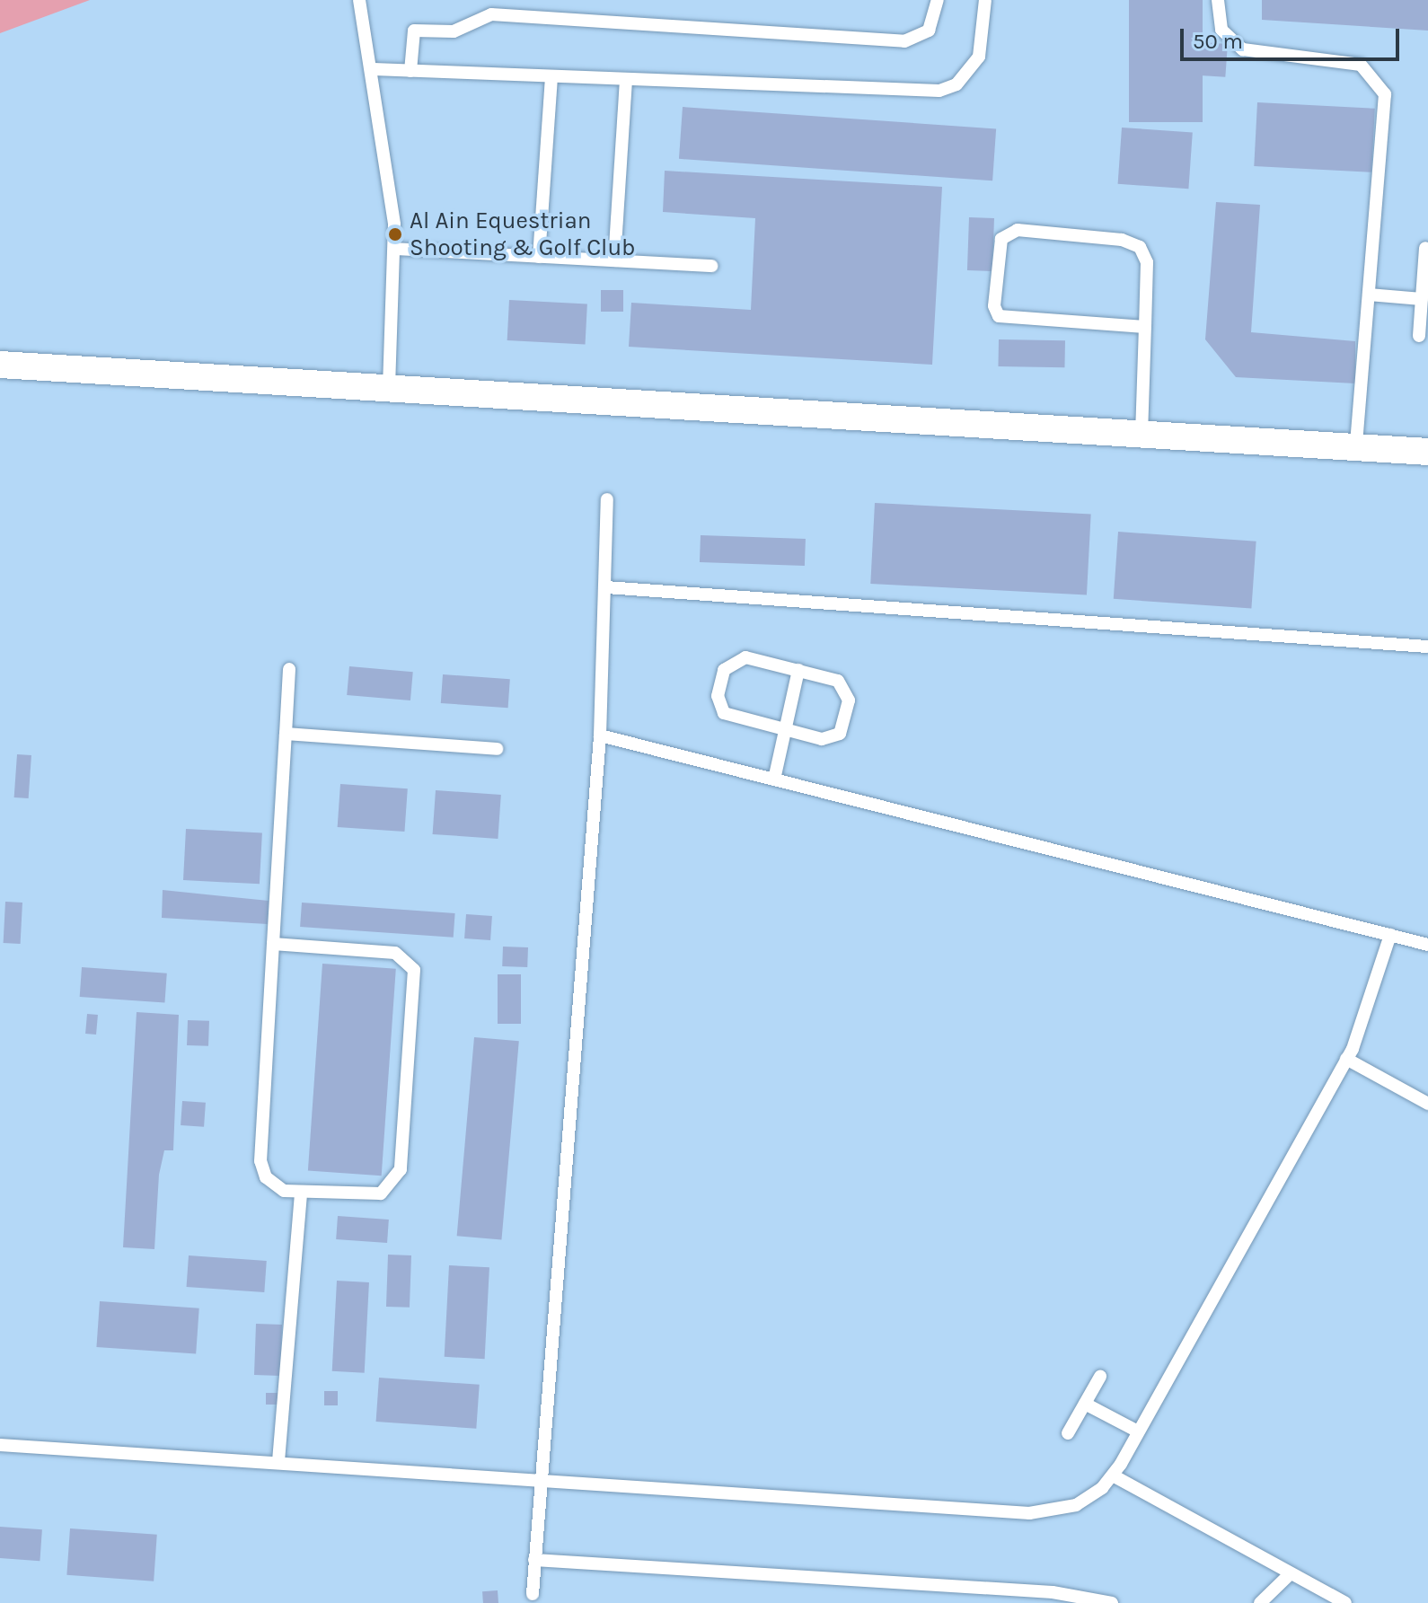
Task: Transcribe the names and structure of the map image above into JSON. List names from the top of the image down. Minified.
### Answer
{"places":["Al Ain Equestrian Shooting & Golf Club"],"scale_bar":"50 m"}
